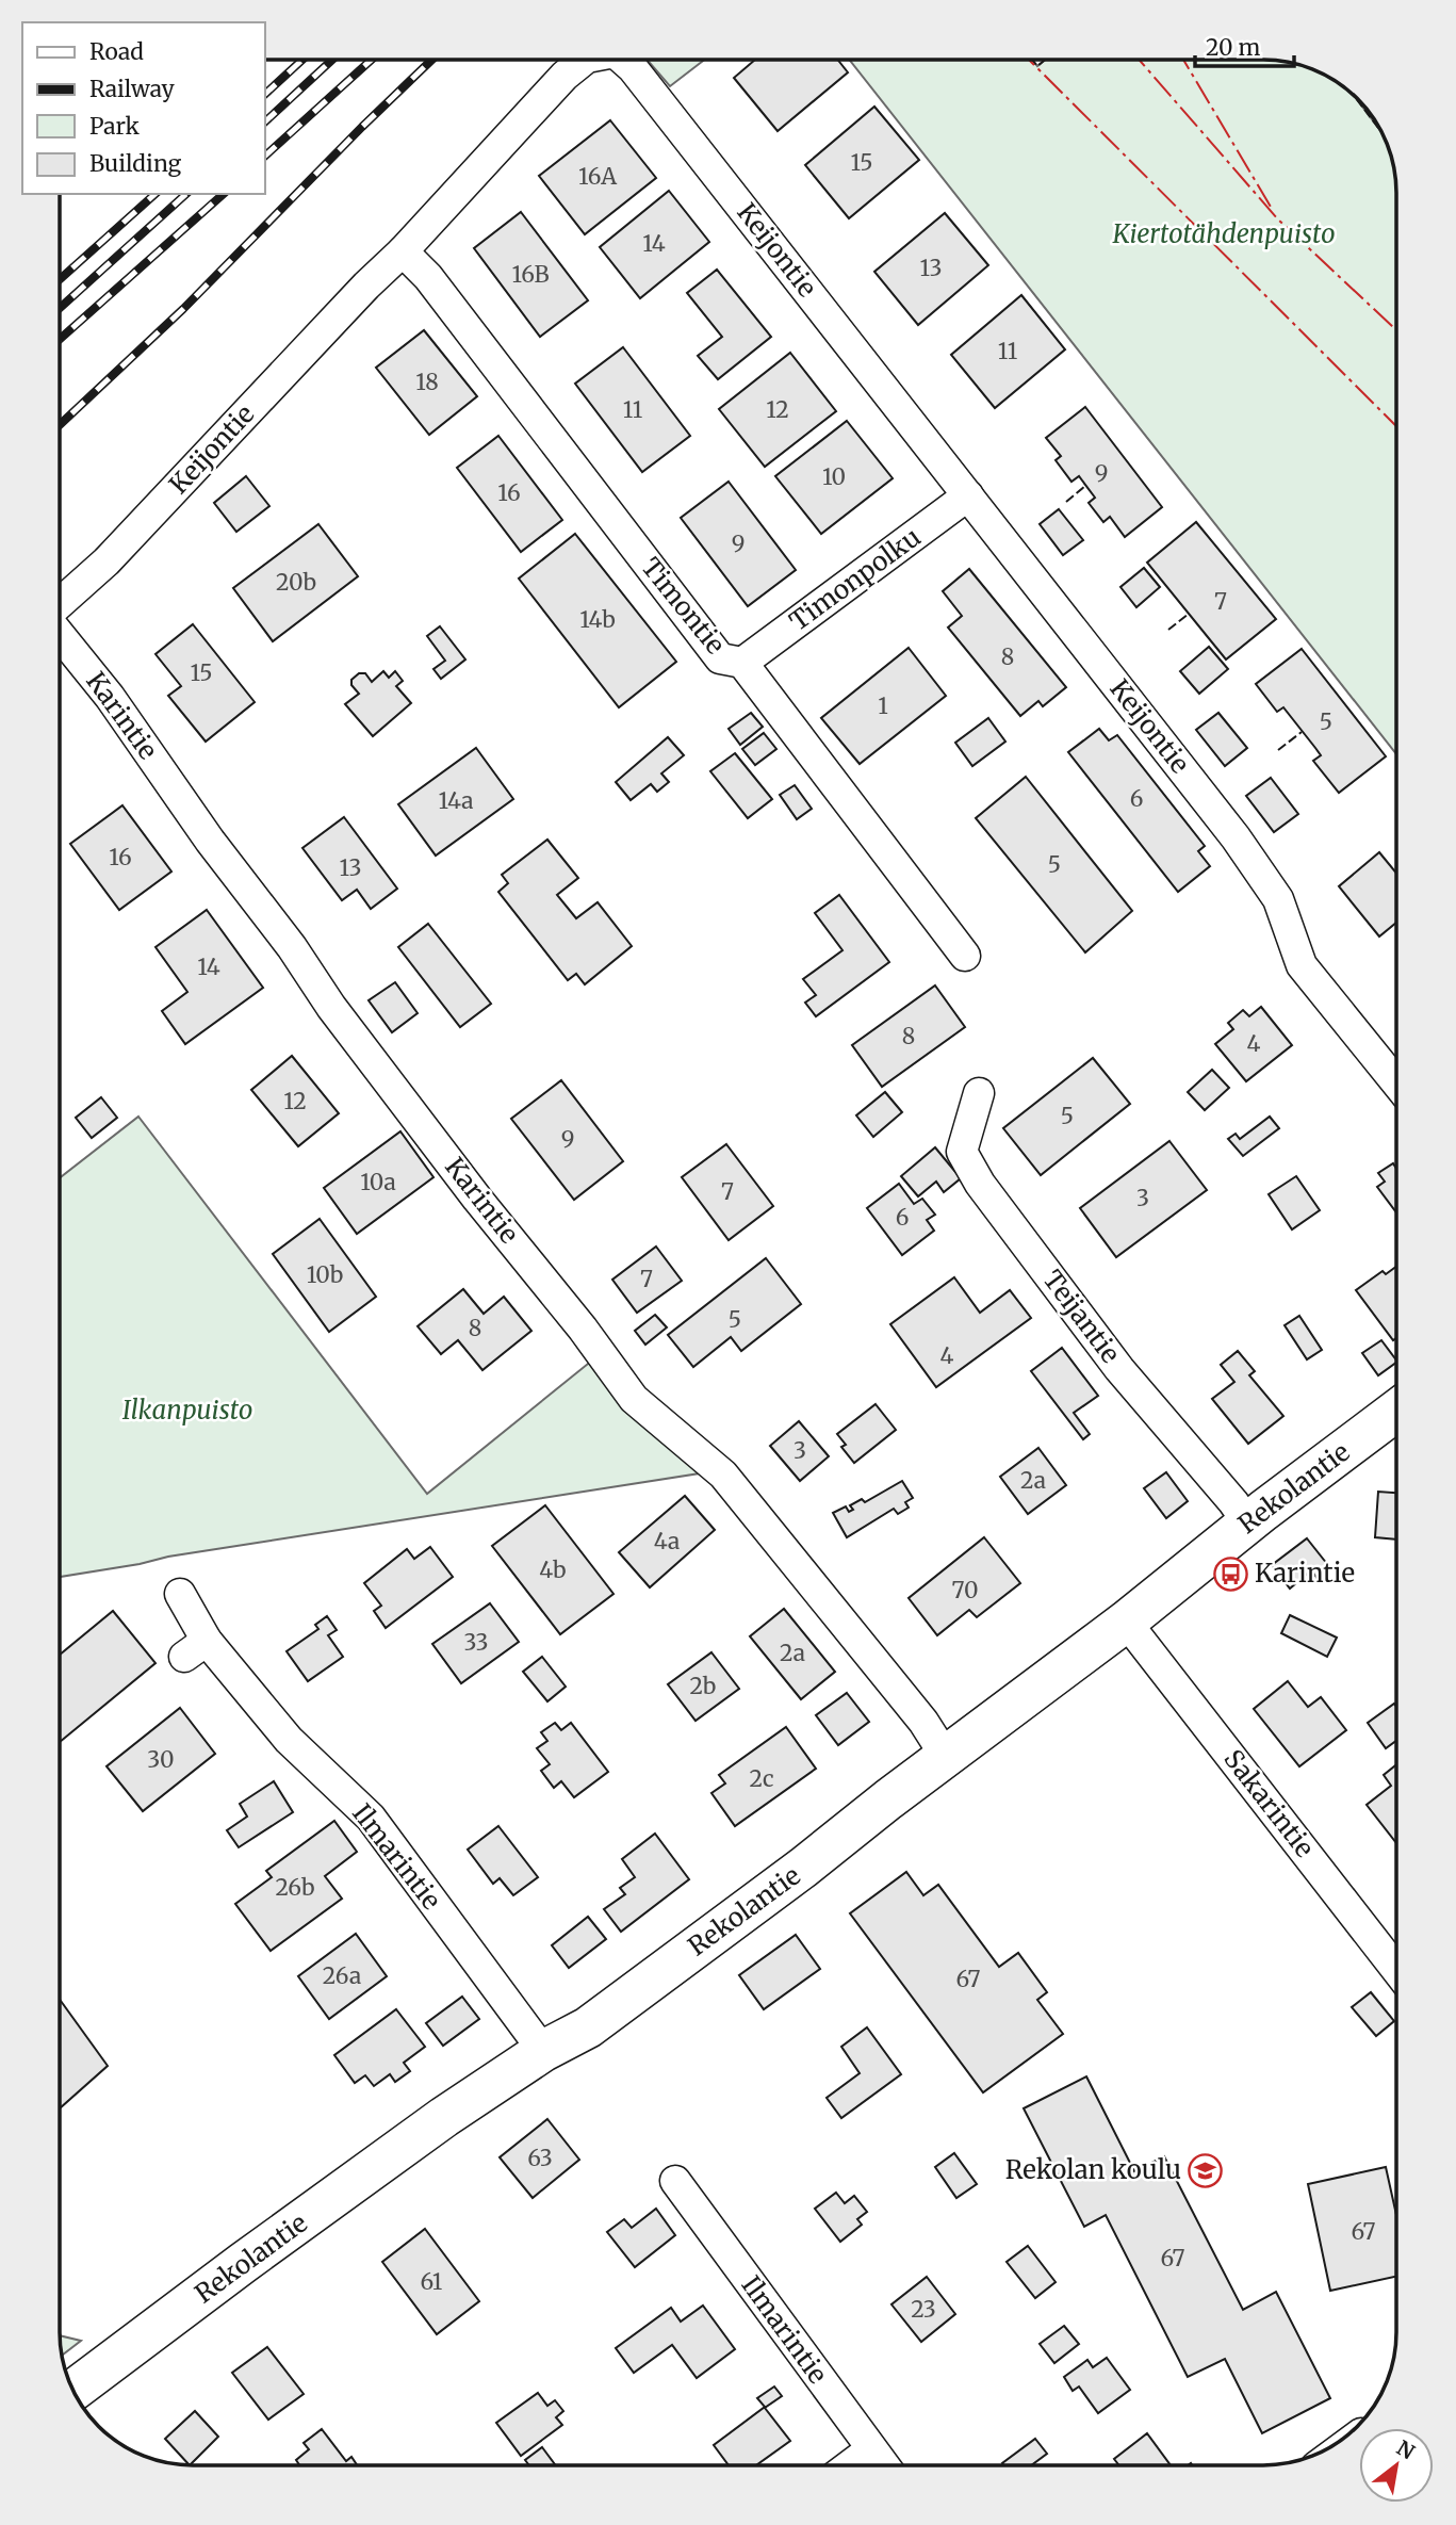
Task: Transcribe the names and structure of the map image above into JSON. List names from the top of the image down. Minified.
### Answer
{"streets":{"main road":["Rekolantie"],"street":["Keijontie","Timonpolku","Timontie","Karintie","Teijantie","Sakarintie","Ilmarintie"]},"crossings":[["Keijontie","Timonpolku"],["Keijontie","Timontie"],["Timonpolku","Timontie"],["Karintie","Rekolantie"],["Teijantie","Rekolantie"],["Rekolantie","Sakarintie"],["Rekolantie","Ilmarintie"]],"parks":["Kiertotähdenpuisto","Ilkanpuisto"],"places":{"bus stop":["Karintie"],"school or university":["Rekolan koulu"]},"house_numbers":["15","16A","14","13","16B","11","18","11","12","9","10","16","9","20b","7","14b","8","15","1","5","6","14a","16","5","13","14","8","4","12","5","9","10a","7","3","6","10b","7","5","8","4","3","2a","4a","4b","70","33","2a","2b","30","2c","26b","26a","67","63","67","67","61","23"],"legend":["Road","Railway","Park","Building"],"scale_bar":"20 m","north":"top right"}
